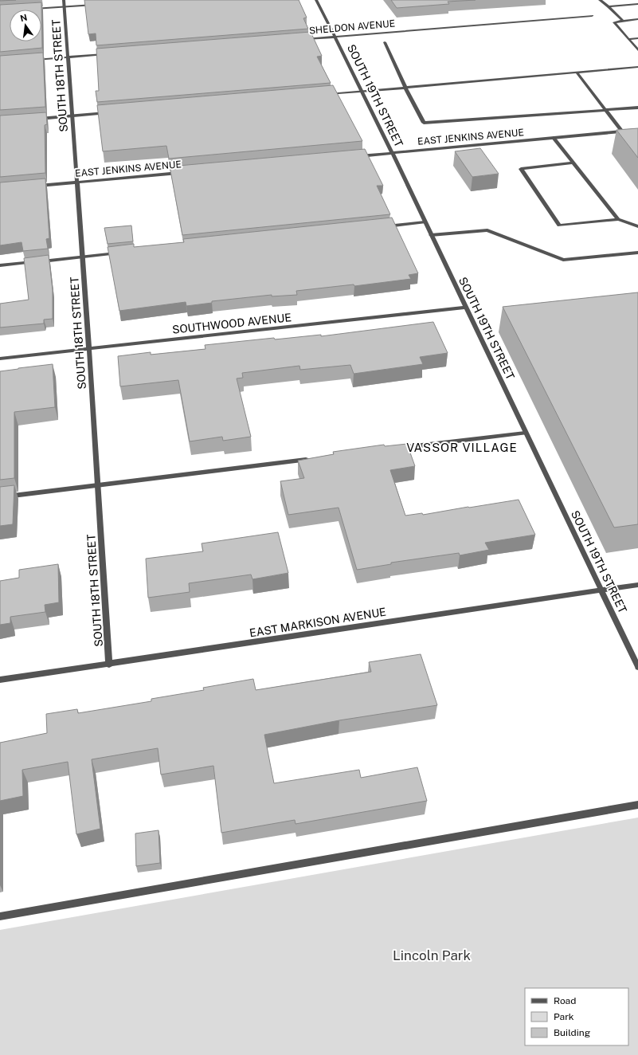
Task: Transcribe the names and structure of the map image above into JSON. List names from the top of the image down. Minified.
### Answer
{"streets":{"street":["SHELDON AVENUE","SOUTH 18TH STREET","SOUTH 19TH STREET","EAST JENKINS AVENUE","SOUTHWOOD AVENUE","EAST MARKISON AVENUE"]},"crossings":[["SHELDON AVENUE","SOUTH 19TH STREET"],["SOUTH 18TH STREET","EAST JENKINS AVENUE"],["SOUTH 18TH STREET","SOUTHWOOD AVENUE"],["SOUTH 18TH STREET","EAST MARKISON AVENUE"],["SOUTH 19TH STREET","EAST JENKINS AVENUE"],["SOUTH 19TH STREET","SOUTHWOOD AVENUE"],["SOUTH 19TH STREET","EAST MARKISON AVENUE"]],"districts":["VASSOR VILLAGE"],"parks":["Lincoln Park"],"legend":["Road","Park","Building"],"north":"top"}
